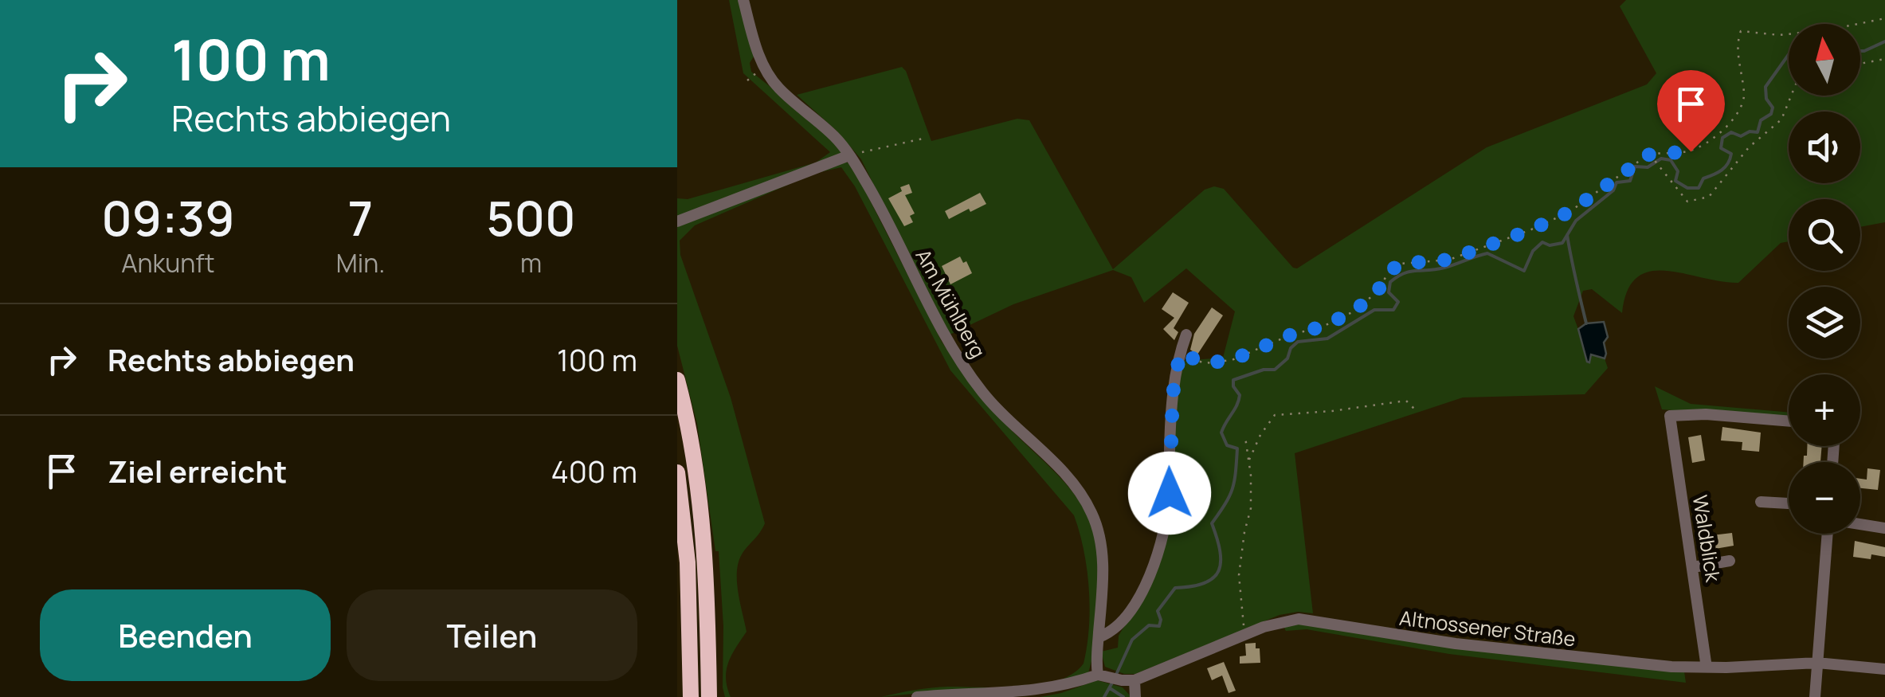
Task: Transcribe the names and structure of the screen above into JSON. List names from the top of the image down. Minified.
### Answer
{"streets":{"street":["Am Mühlberg","Waldblick","Altnossener Straße"]},"crossings":[["Am Mühlberg","Altnossener Straße"],["Waldblick","Altnossener Straße"]],"north":"top","page":{"turn":["100 m","Rechts abbiegen"],"map_buttons":["+","−"],"eta":["09:39","Ankunft","7","Min.","500","m"],"list":[{"name":"Rechts abbiegen","value":"100 m"},{"name":"Ziel erreicht","value":"400 m"}],"buttons":["Beenden","Teilen"]}}
